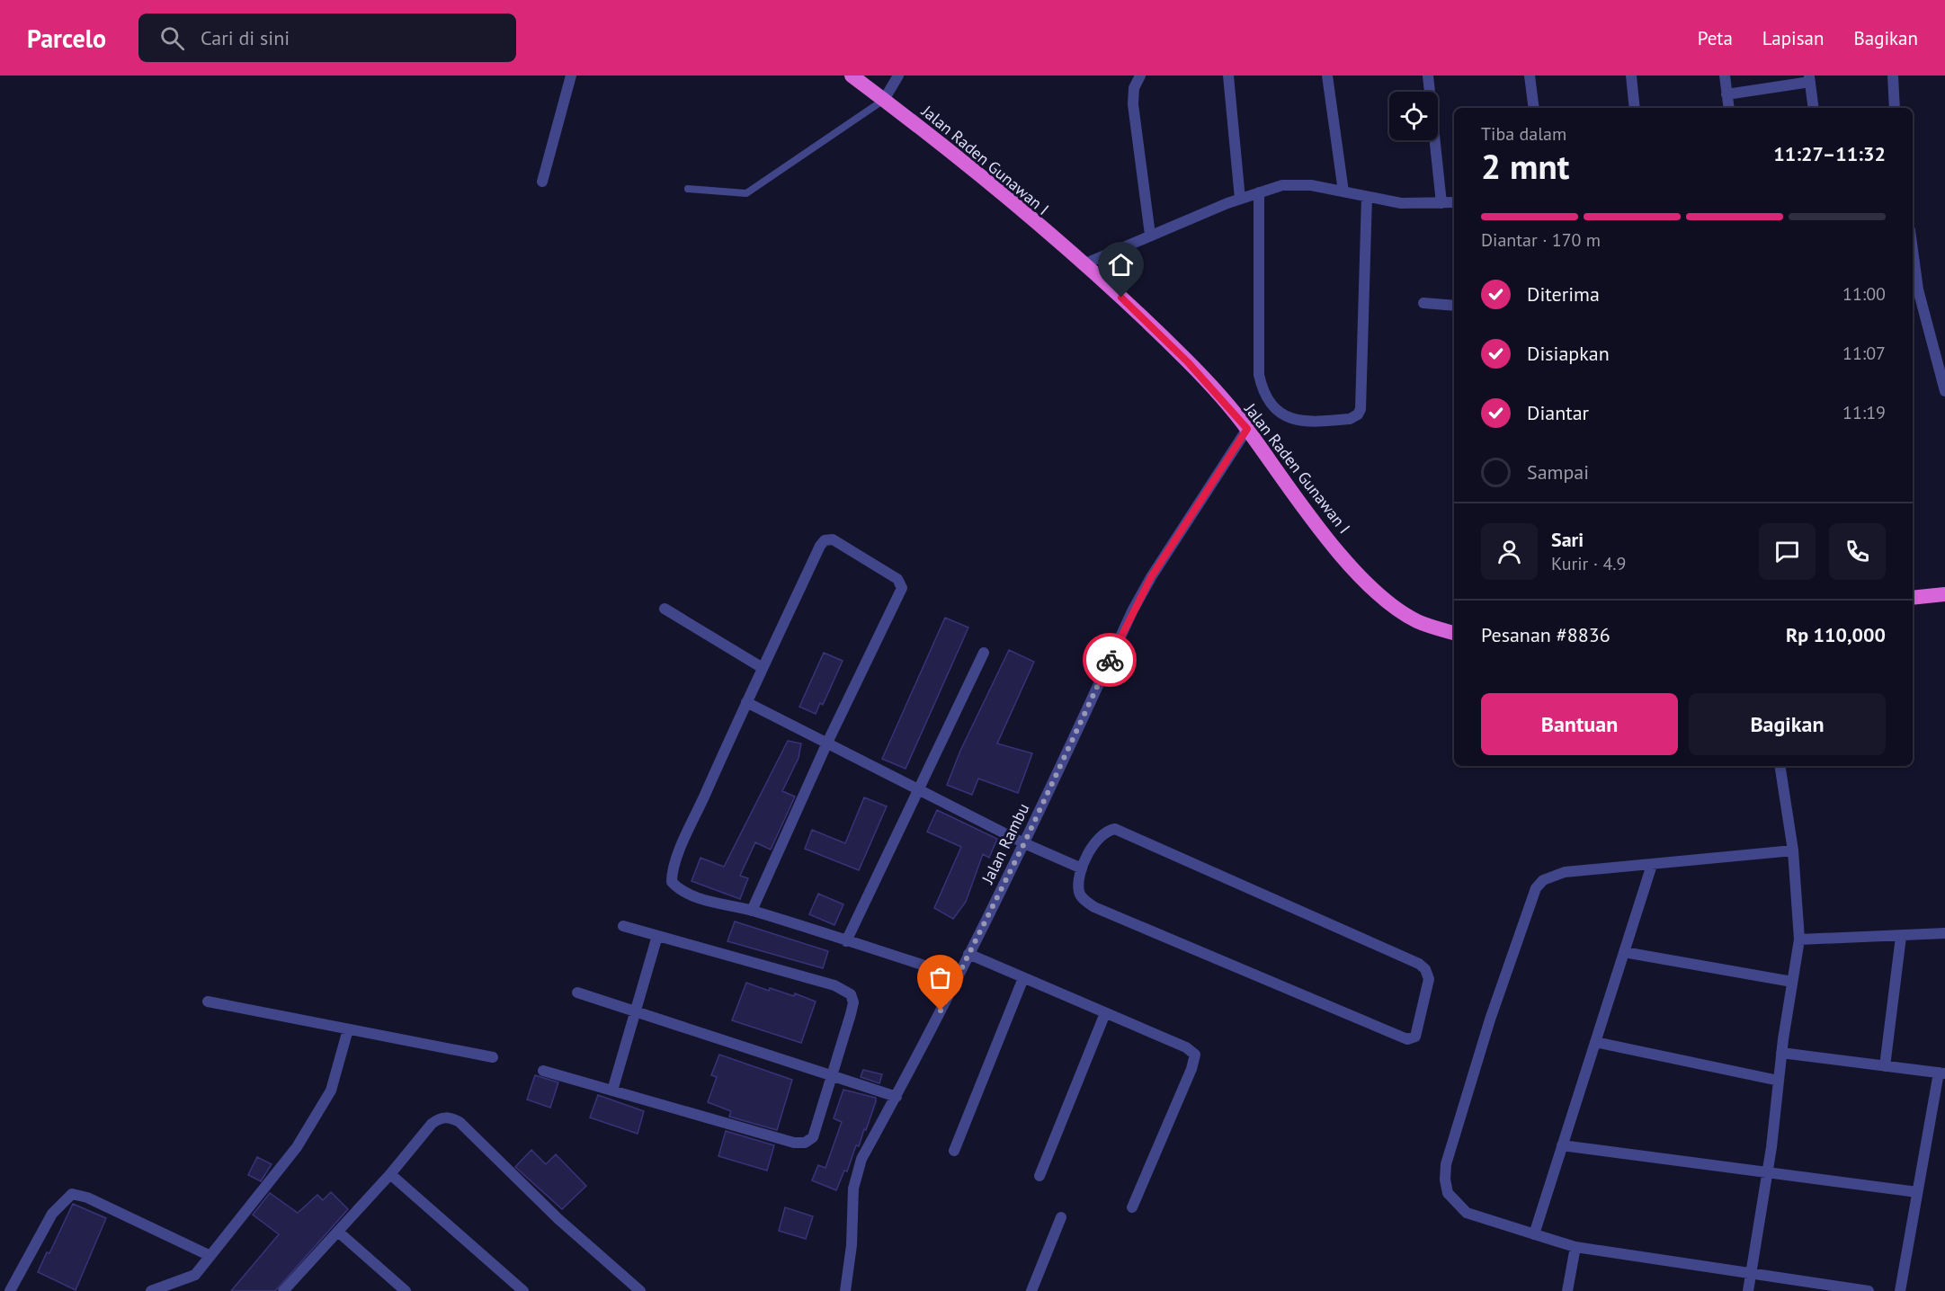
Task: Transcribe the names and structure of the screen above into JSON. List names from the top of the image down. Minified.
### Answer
{"streets":{"highway":["Jalan Raden Gunawan I"],"street":["Jalan Rambu"]},"crossings":[["Jalan Raden Gunawan I","Jalan Rambu"]],"page":{"header":"Parcelo","search":"Cari di sini","nav":["Peta","Lapisan","Bagikan"],"heading":["2 mnt","Tiba dalam","11:27–11:32"],"panel":["Sari","Kurir · 4.9","Pesanan #8836","Rp 110,000"],"bar":"Diantar · 170 m","list":[["Diterima","11:00"],["Disiapkan","11:07"],["Diantar","11:19"],"Sampai"],"buttons":["Bantuan","Bagikan"]}}
